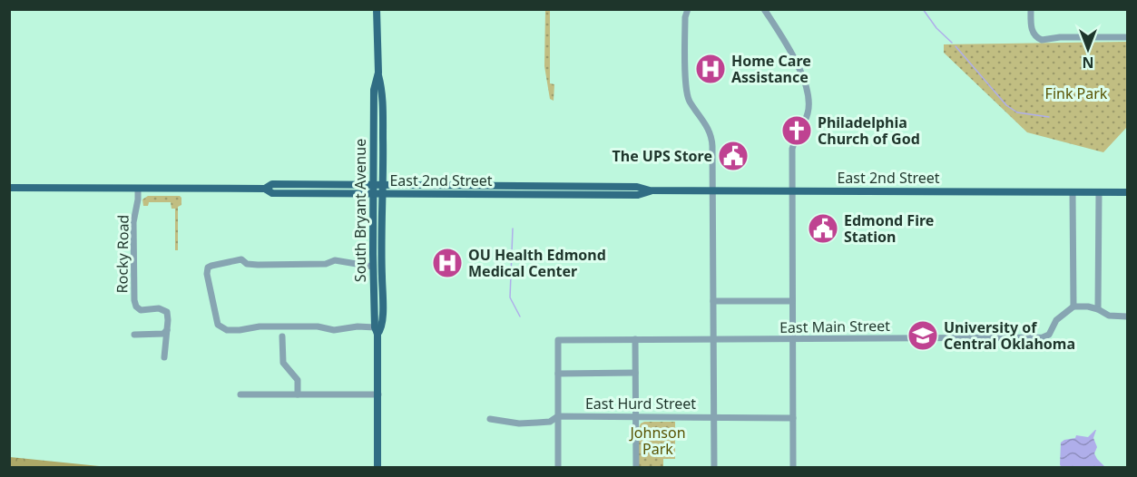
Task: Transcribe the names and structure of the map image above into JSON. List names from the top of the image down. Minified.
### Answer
{"streets":{"main road":["East 2nd Street","South Bryant Avenue"],"street":["Rocky Road","East Main Street","East Hurd Street"]},"crossings":[["East 2nd Street","South Bryant Avenue"],["East 2nd Street","Rocky Road"]],"parks":["Fink Park","Johnson Park"],"places":{"hospital":["Home Care Assistance","OU Health Edmond Medical Center"],"church":["Philadelphia Church of God"],"public building":["The UPS Store","Edmond Fire Station"],"school or university":["University of Central Oklahoma"]},"north":"bottom"}
